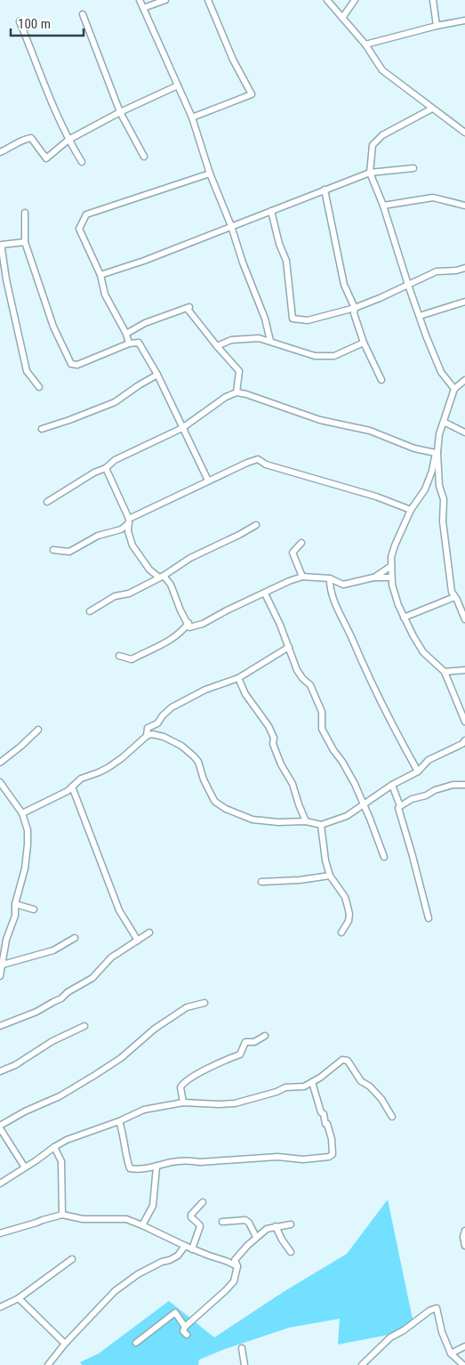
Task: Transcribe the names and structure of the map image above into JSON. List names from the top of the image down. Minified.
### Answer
{"scale_bar":"100 m"}
